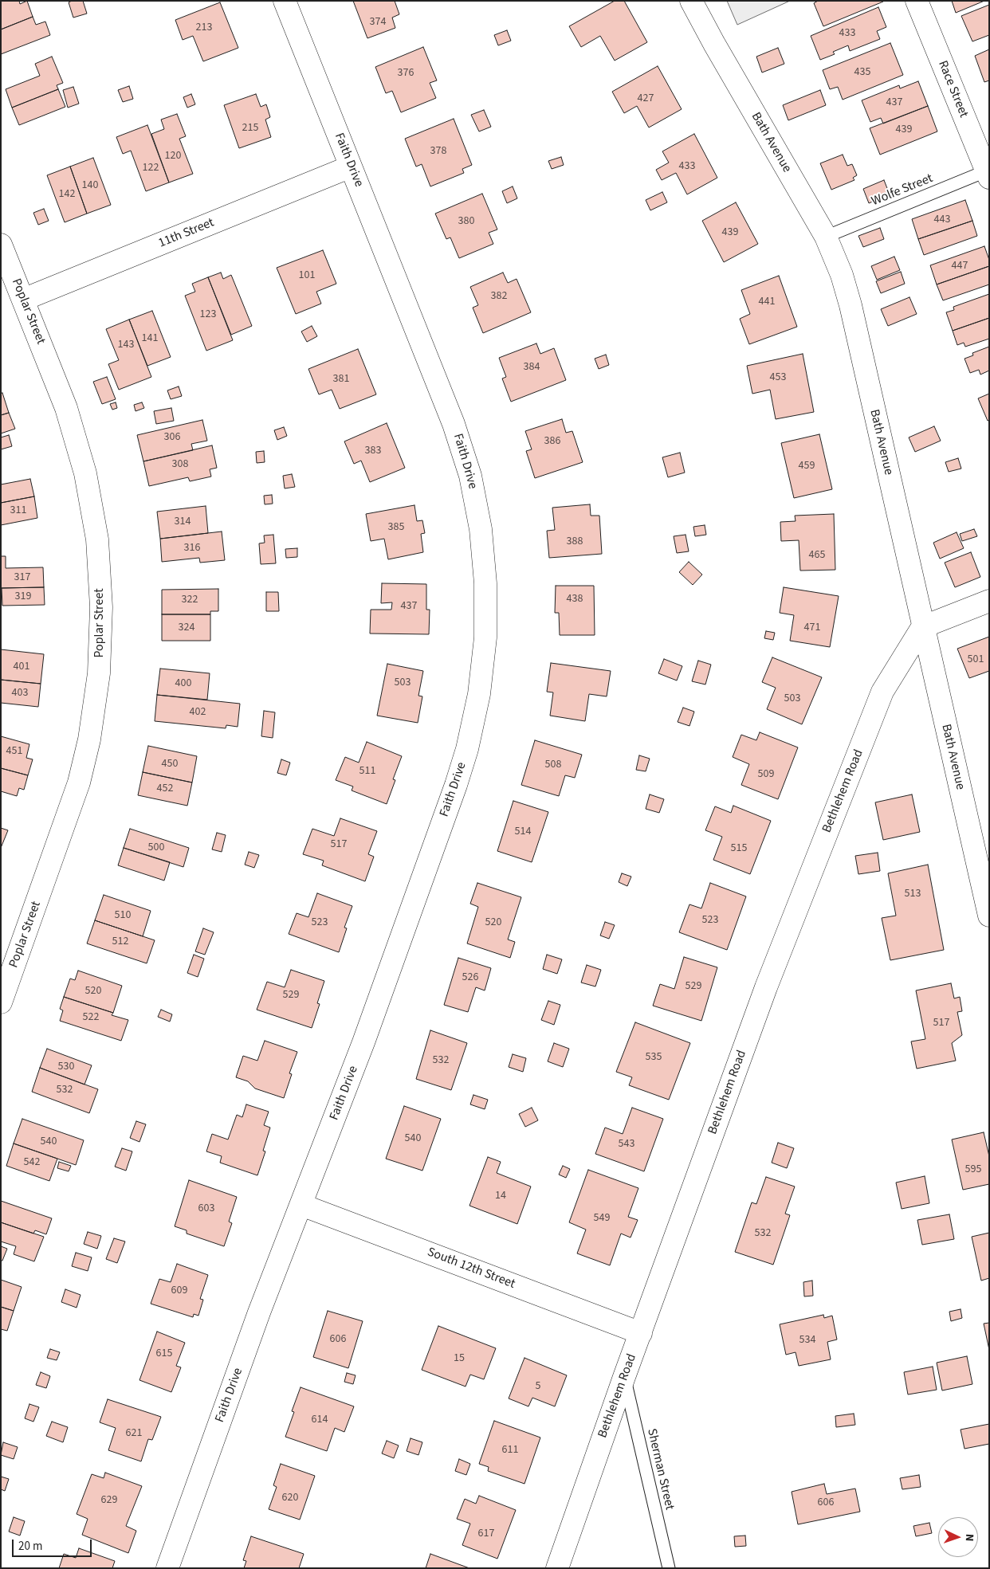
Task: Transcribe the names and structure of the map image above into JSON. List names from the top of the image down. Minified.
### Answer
{"streets":{"street":["Race Street","Bath Avenue","Faith Drive","11th Street","Poplar Street","Bethlehem Road","South 12th Street"],"lane":["Wolfe Street","Sherman Street"]},"crossings":[["Race Street","Wolfe Street"],["Bath Avenue","Wolfe Street"],["Bath Avenue","Bethlehem Road"],["Faith Drive","11th Street"],["Faith Drive","South 12th Street"],["11th Street","Poplar Street"],["Bethlehem Road","South 12th Street"],["Bethlehem Road","Sherman Street"]],"house_numbers":["374","213","433","435","376","427","437","215","439","378","120","433","122","140","142","443","380","439","447","101","382","441","123","141","143","384","453","381","306","386","383","308","459","311","314","385","388","316","465","317","319","438","322","437","324","471","501","401","503","400","403","503","402","451","450","508","511","509","452","514","517","500","515","513","510","523","523","520","512","526","529","520","529","522","517","535","532","530","532","540","540","543","542","595","14","603","549","532","609","606","534","615","15","5","614","621","611","620","629","606","617"],"scale_bar":"20 m","north":"right"}
